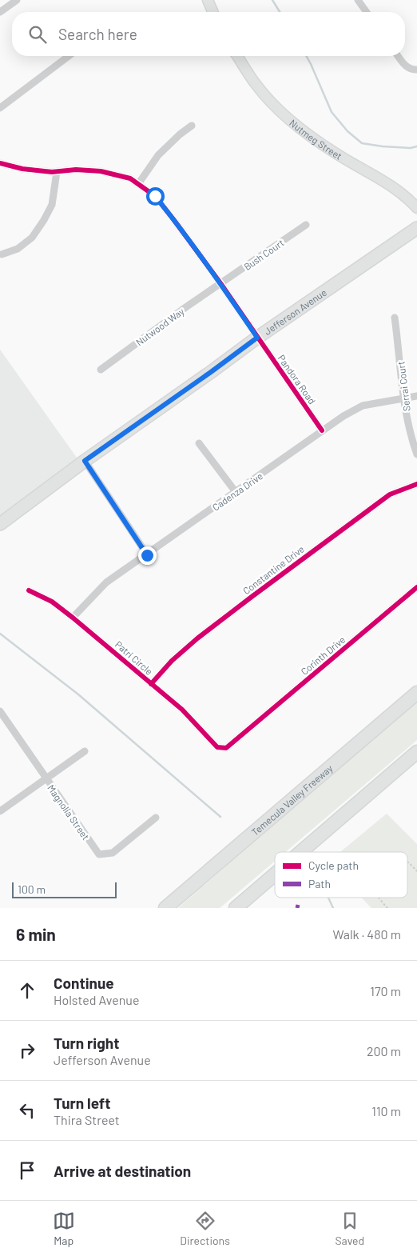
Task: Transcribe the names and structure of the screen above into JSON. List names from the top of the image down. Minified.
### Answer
{"streets":{"highway":["Temecula Valley Freeway"],"main road":["Nutmeg Street","Jefferson Avenue"],"street":["Bush Court","Nutwood Way","Pandora Road","Serrai Court","Cadenza Drive","Constantine Drive","Corinth Drive","Patri Circle","Magnolia Street"]},"crossings":[["Bush Court","Nutwood Way"],["Bush Court","Pandora Road"],["Jefferson Avenue","Pandora Road"],["Nutwood Way","Pandora Road"],["Pandora Road","Cadenza Drive"],["Serrai Court","Cadenza Drive"],["Cadenza Drive","Patri Circle"],["Constantine Drive","Patri Circle"],["Corinth Drive","Patri Circle"]],"legend":["Cycle path","Path"],"scale_bar":"100 m","page":{"search":"Search here","scale":"100 m","heading":["6 min","Walk · 480 m"],"list":[["Continue","Holsted Avenue","170 m"],["Turn right","Jefferson Avenue","200 m"],["Turn left","Thira Street","110 m"],"Arrive at destination"],"nav":["Map","Directions","Saved"]}}
